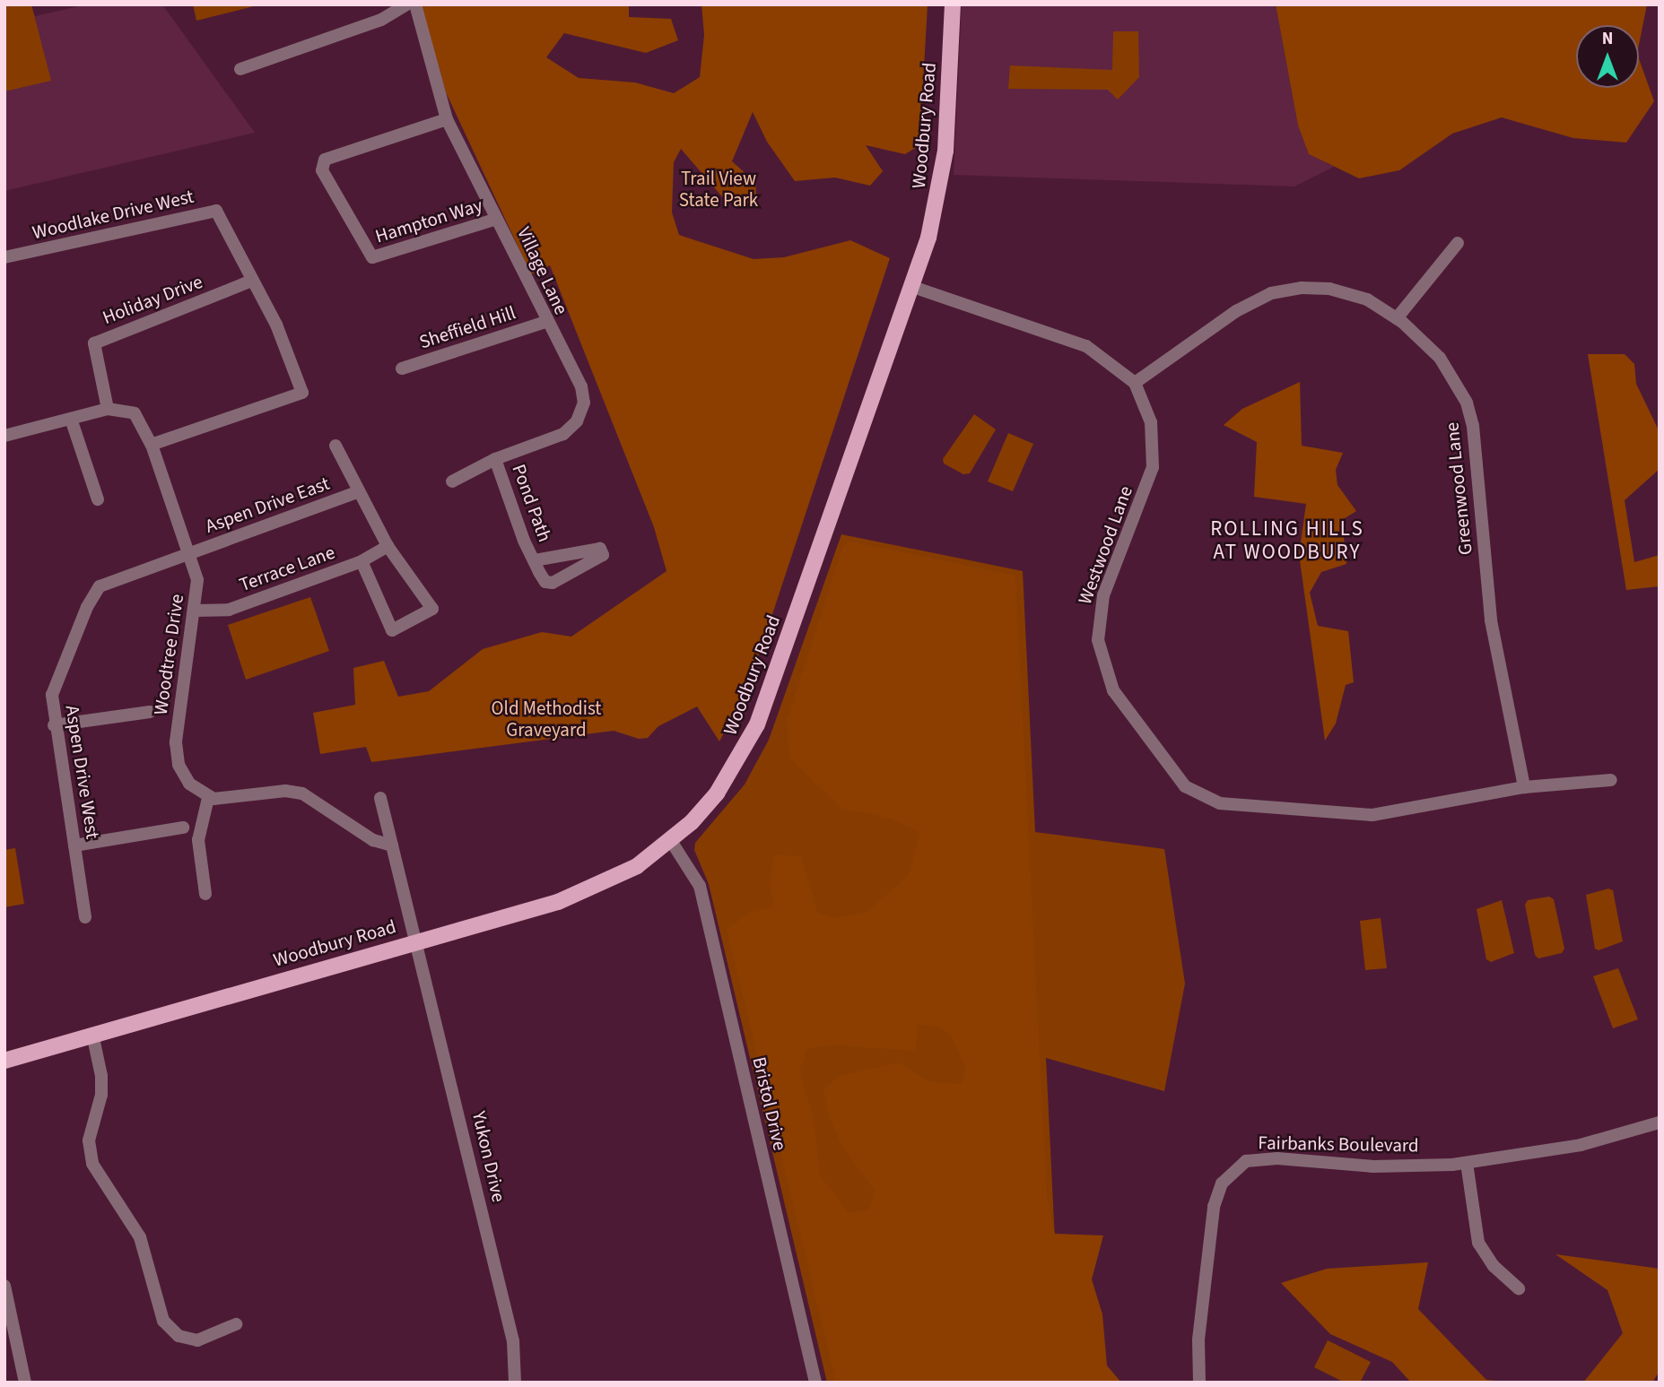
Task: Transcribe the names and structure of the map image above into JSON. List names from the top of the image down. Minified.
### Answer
{"streets":{"main road":["Woodbury Road"],"street":["Woodlake Drive West","Hampton Way","Village Lane","Holiday Drive","Sheffield Hill","Greenwood Lane","Pond Path","Aspen Drive East","Westwood Lane","Terrace Lane","Woodtree Drive","Aspen Drive West","Bristol Drive","Fairbanks Boulevard","Yukon Drive"]},"crossings":[["Woodbury Road","Bristol Drive"],["Woodbury Road","Yukon Drive"],["Woodlake Drive West","Holiday Drive"],["Woodlake Drive West","Woodtree Drive"],["Hampton Way","Village Lane"],["Village Lane","Sheffield Hill"],["Village Lane","Pond Path"],["Holiday Drive","Woodtree Drive"],["Greenwood Lane","Westwood Lane"],["Aspen Drive East","Woodtree Drive"],["Aspen Drive East","Aspen Drive West"],["Terrace Lane","Woodtree Drive"],["Woodtree Drive","Aspen Drive West"]],"districts":["ROLLING HILLS AT WOODBURY"],"parks":["Trail View State Park","Old Methodist Graveyard"],"north":"top"}
